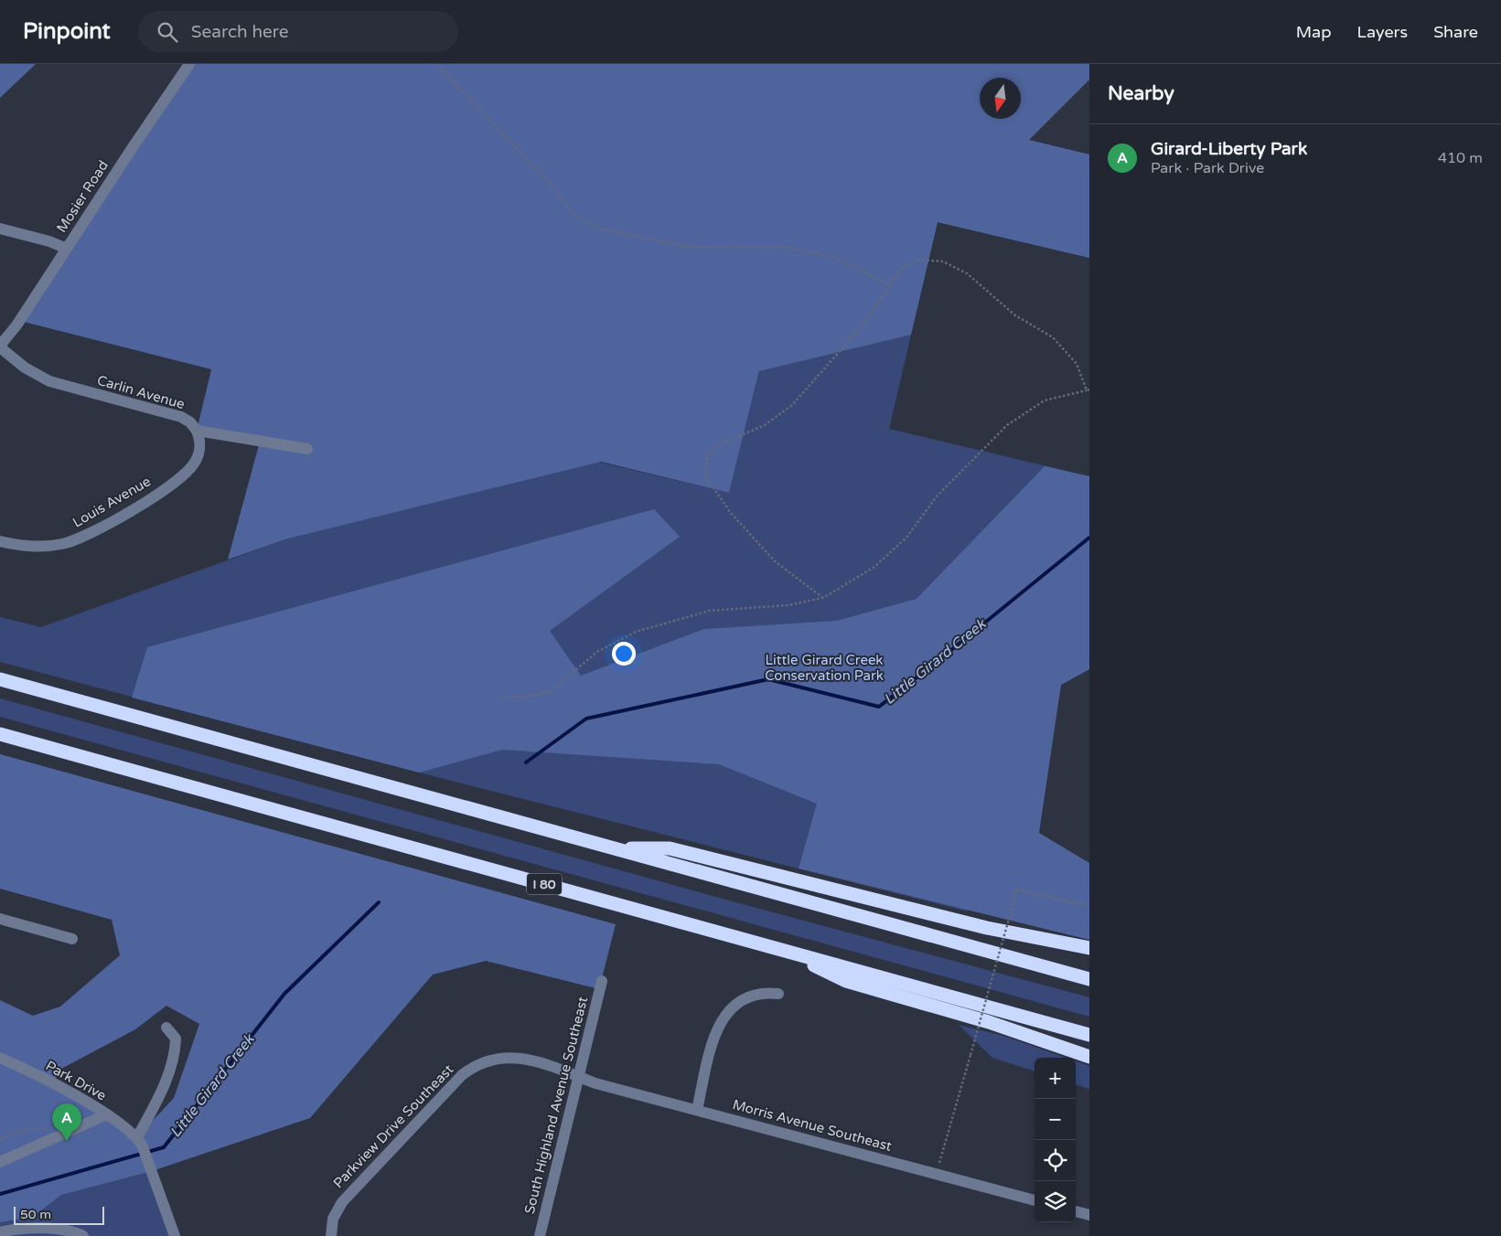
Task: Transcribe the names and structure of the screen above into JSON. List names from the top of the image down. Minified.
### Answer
{"streets":{"highway":["I 80"],"street":["Mosier Road","Carlin Avenue","Louis Avenue","Park Drive","South Highland Avenue Southeast","Morris Avenue Southeast","Parkview Drive Southeast"]},"crossings":[["Mosier Road","Carlin Avenue"],["Carlin Avenue","Louis Avenue"],["South Highland Avenue Southeast","Morris Avenue Southeast"],["South Highland Avenue Southeast","Parkview Drive Southeast"],["Morris Avenue Southeast","Parkview Drive Southeast"]],"water":["Little Girard Creek"],"parks":["Little Girard Creek Conservation Park"],"scale_bar":"50 m","north":"bottom","page":{"header":"Pinpoint","search":"Search here","nav":["Map","Layers","Share"],"heading":"Nearby","list":[{"mark":"A","name":"Girard-Liberty Park","note":"Park · Park Drive","value":"410 m"}],"map_buttons":["+","−"],"pins":"A","scale":"50 m"}}
